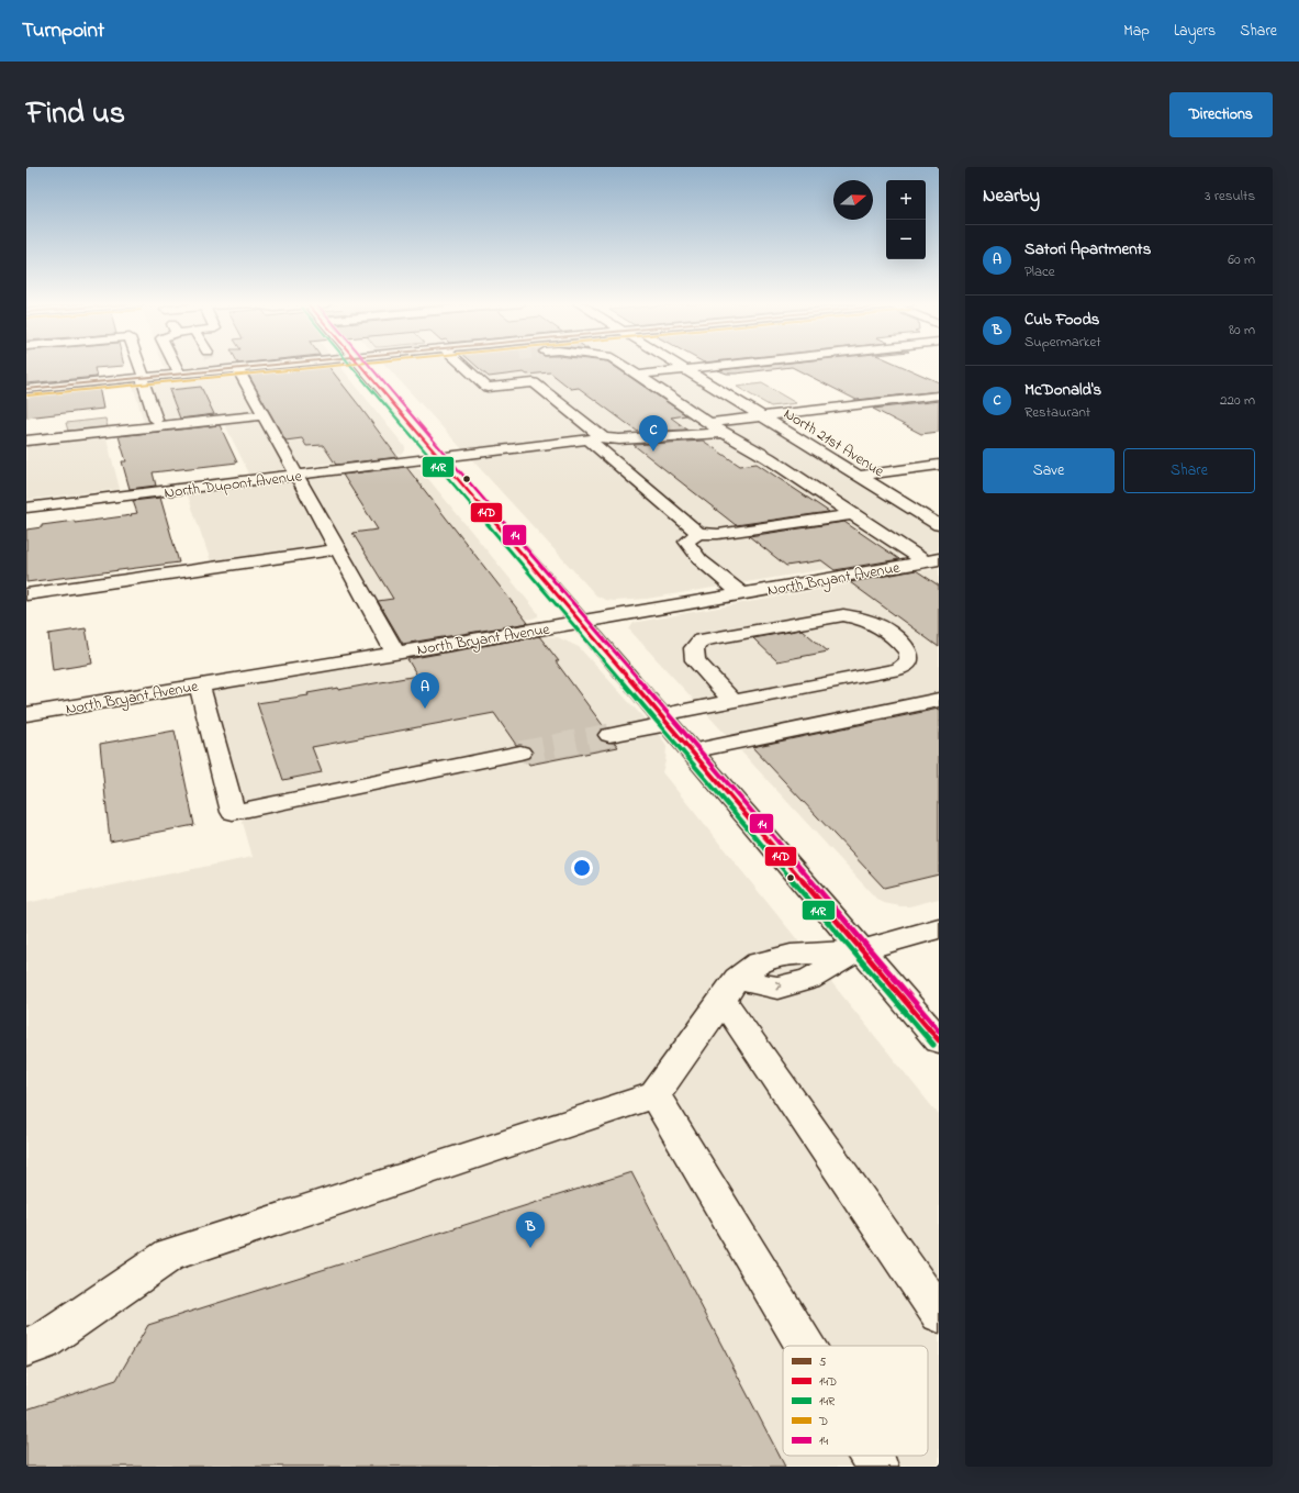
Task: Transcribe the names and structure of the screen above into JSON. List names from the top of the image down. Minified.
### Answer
{"streets":{"street":["North 21st Avenue","North Dupont Avenue","North Bryant Avenue"]},"lines":["transit line 5","transit line 14D","transit line 14R","transit line D","transit line 14"],"legend":["5","14D","14R","D","14"],"north":"right","page":{"header":"Turnpoint","nav":["Map","Layers","Share"],"title":"Find us","buttons":["Directions",["Save","Share"]],"heading":["Nearby","3 results"],"map_buttons":["+","−"],"list":[{"mark":"A","name":"Satori Apartments","note":"Place","value":"60 m"},{"mark":"B","name":"Cub Foods","note":"Supermarket","value":"80 m"},{"mark":"C","name":"McDonald's","note":"Restaurant","value":"220 m"}],"pins":["C","A","B"]}}
